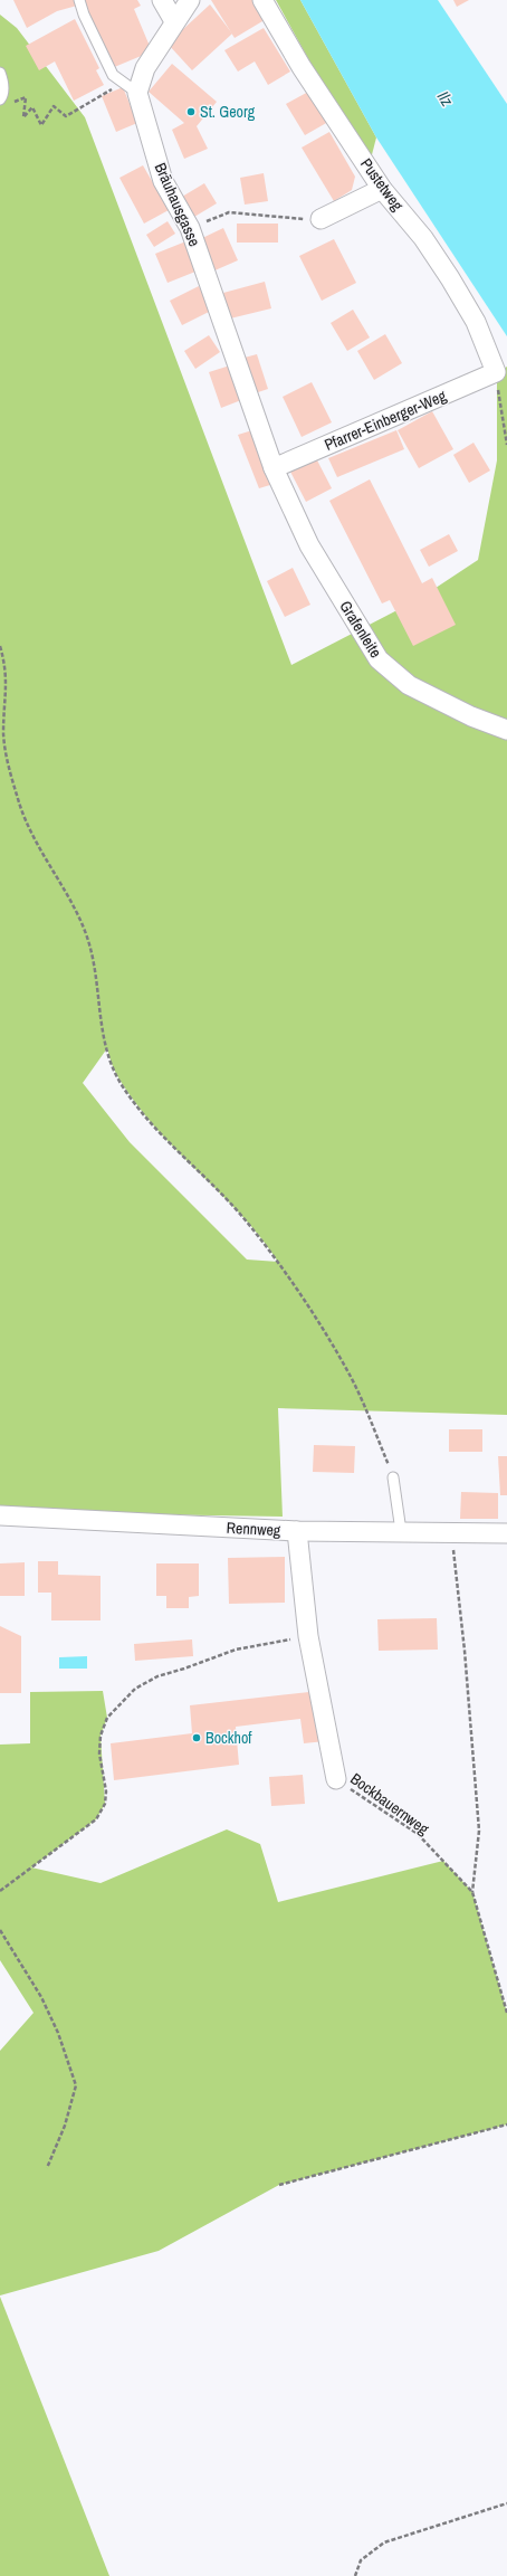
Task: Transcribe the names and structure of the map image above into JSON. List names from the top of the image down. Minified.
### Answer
{"streets":{"street":["Pustetweg","Bräuhausgasse","Pfarrer-Einberger-Weg","Grafenleite","Rennweg"],"path":["Bockbauernweg"]},"crossings":[["Pustetweg","Pfarrer-Einberger-Weg"],["Bräuhausgasse","Pfarrer-Einberger-Weg"],["Bräuhausgasse","Grafenleite"],["Pfarrer-Einberger-Weg","Grafenleite"]],"water":["Ilz"],"places":["St. Georg","Bockhof"]}
